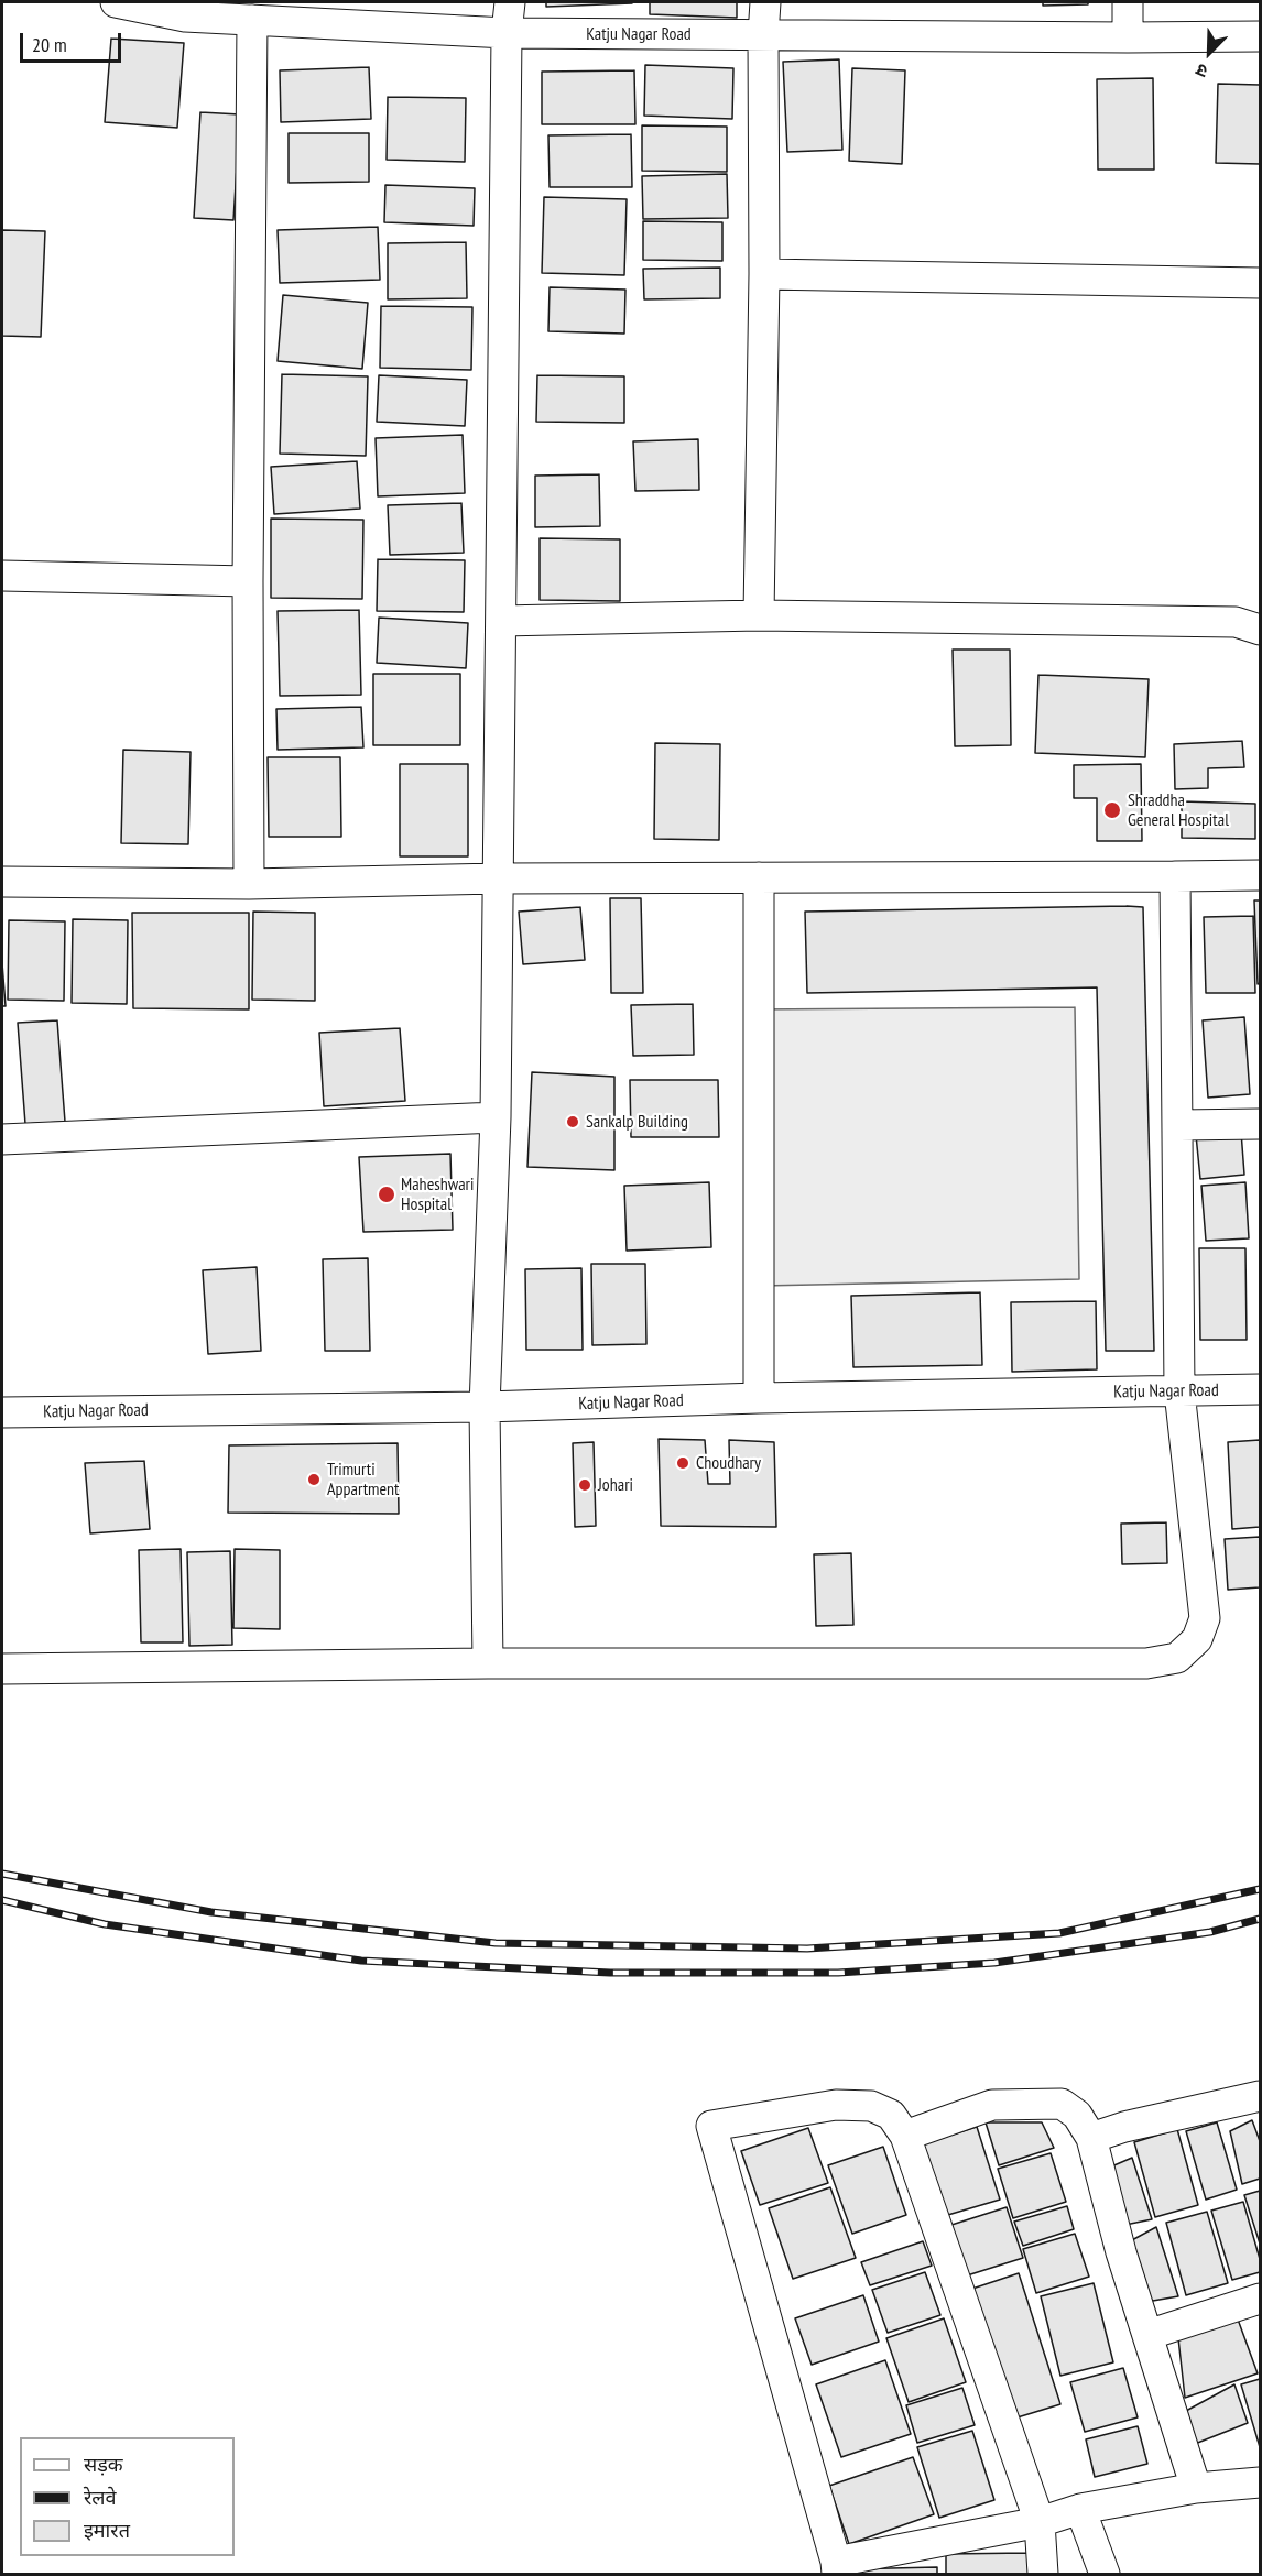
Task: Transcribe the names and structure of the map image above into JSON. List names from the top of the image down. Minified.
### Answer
{"streets":{"street":["Katju Nagar Road"]},"places":["Shraddha General Hospital","Sankalp Building","Maheshwari Hospital","Choudhary","Trimurti Appartment","Johari"],"legend":["सड़क","रेलवे","इमारत"],"scale_bar":"20 m","north":"bottom left"}
